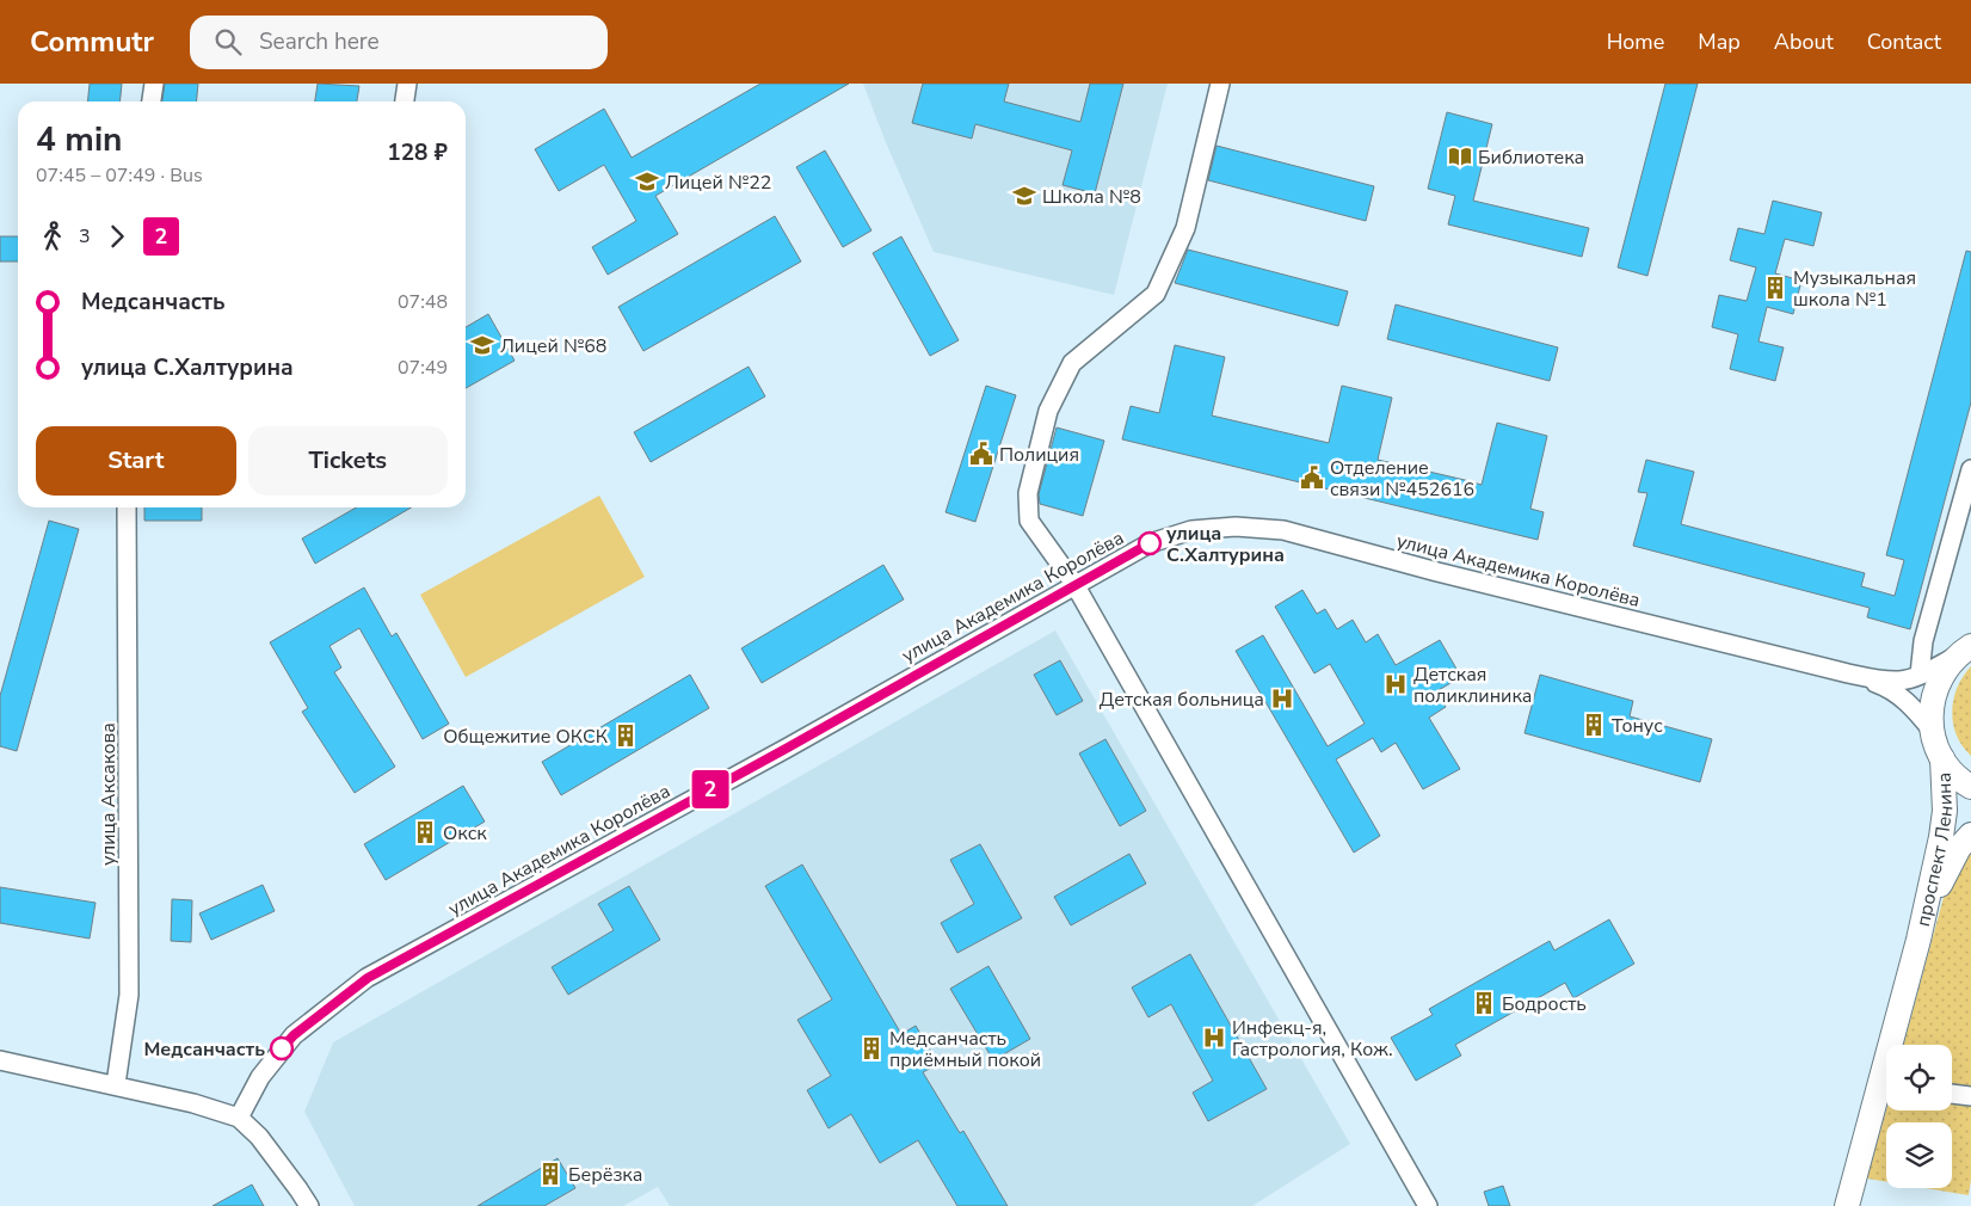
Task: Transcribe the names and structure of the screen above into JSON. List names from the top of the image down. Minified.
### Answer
{"streets":{"main road":["проспект Ленина"],"street":["улица Академика Королёва","улица Аксакова"]},"places":{"library":["Библиотека"],"school or university":["Лицей №22","Школа №8","Лицей №68"],"building":["Музыкальная школа №1","Тонус","Общежитие ОКСК","Окск","Бодрость","Медсанчасть приёмный покой","Берёзка"],"public building":["Полиция","Отделение связи №452616"],"other":["улица С.Халтурина","Медсанчасть"],"hospital":["Детская поликлиника","Детская больница","Инфекц-я, Гастрология, Кож."]},"lines":["bus line 2"],"page":{"header":"Commutr","search":"Search here","nav":["Home","Map","About","Contact"],"on_map":"2","heading":["4 min","07:45 – 07:49 · Bus","128 ₽"],"legs":["3","2"],"list":[{"name":"Медсанчасть","value":"07:48"},{"name":"улица С.Халтурина","value":"07:49"}],"buttons":["Start","Tickets"]}}
